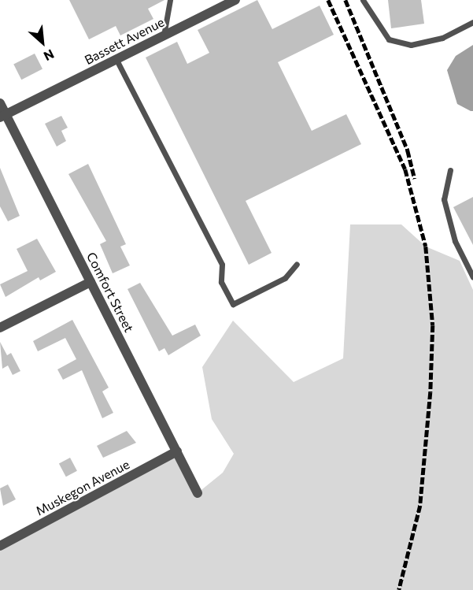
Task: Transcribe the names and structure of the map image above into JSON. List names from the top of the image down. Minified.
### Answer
{"streets":{"street":["Bassett Avenue","Comfort Street","Muskegon Avenue"]},"crossings":[["Bassett Avenue","Comfort Street"],["Comfort Street","Muskegon Avenue"]],"north":"bottom right"}
